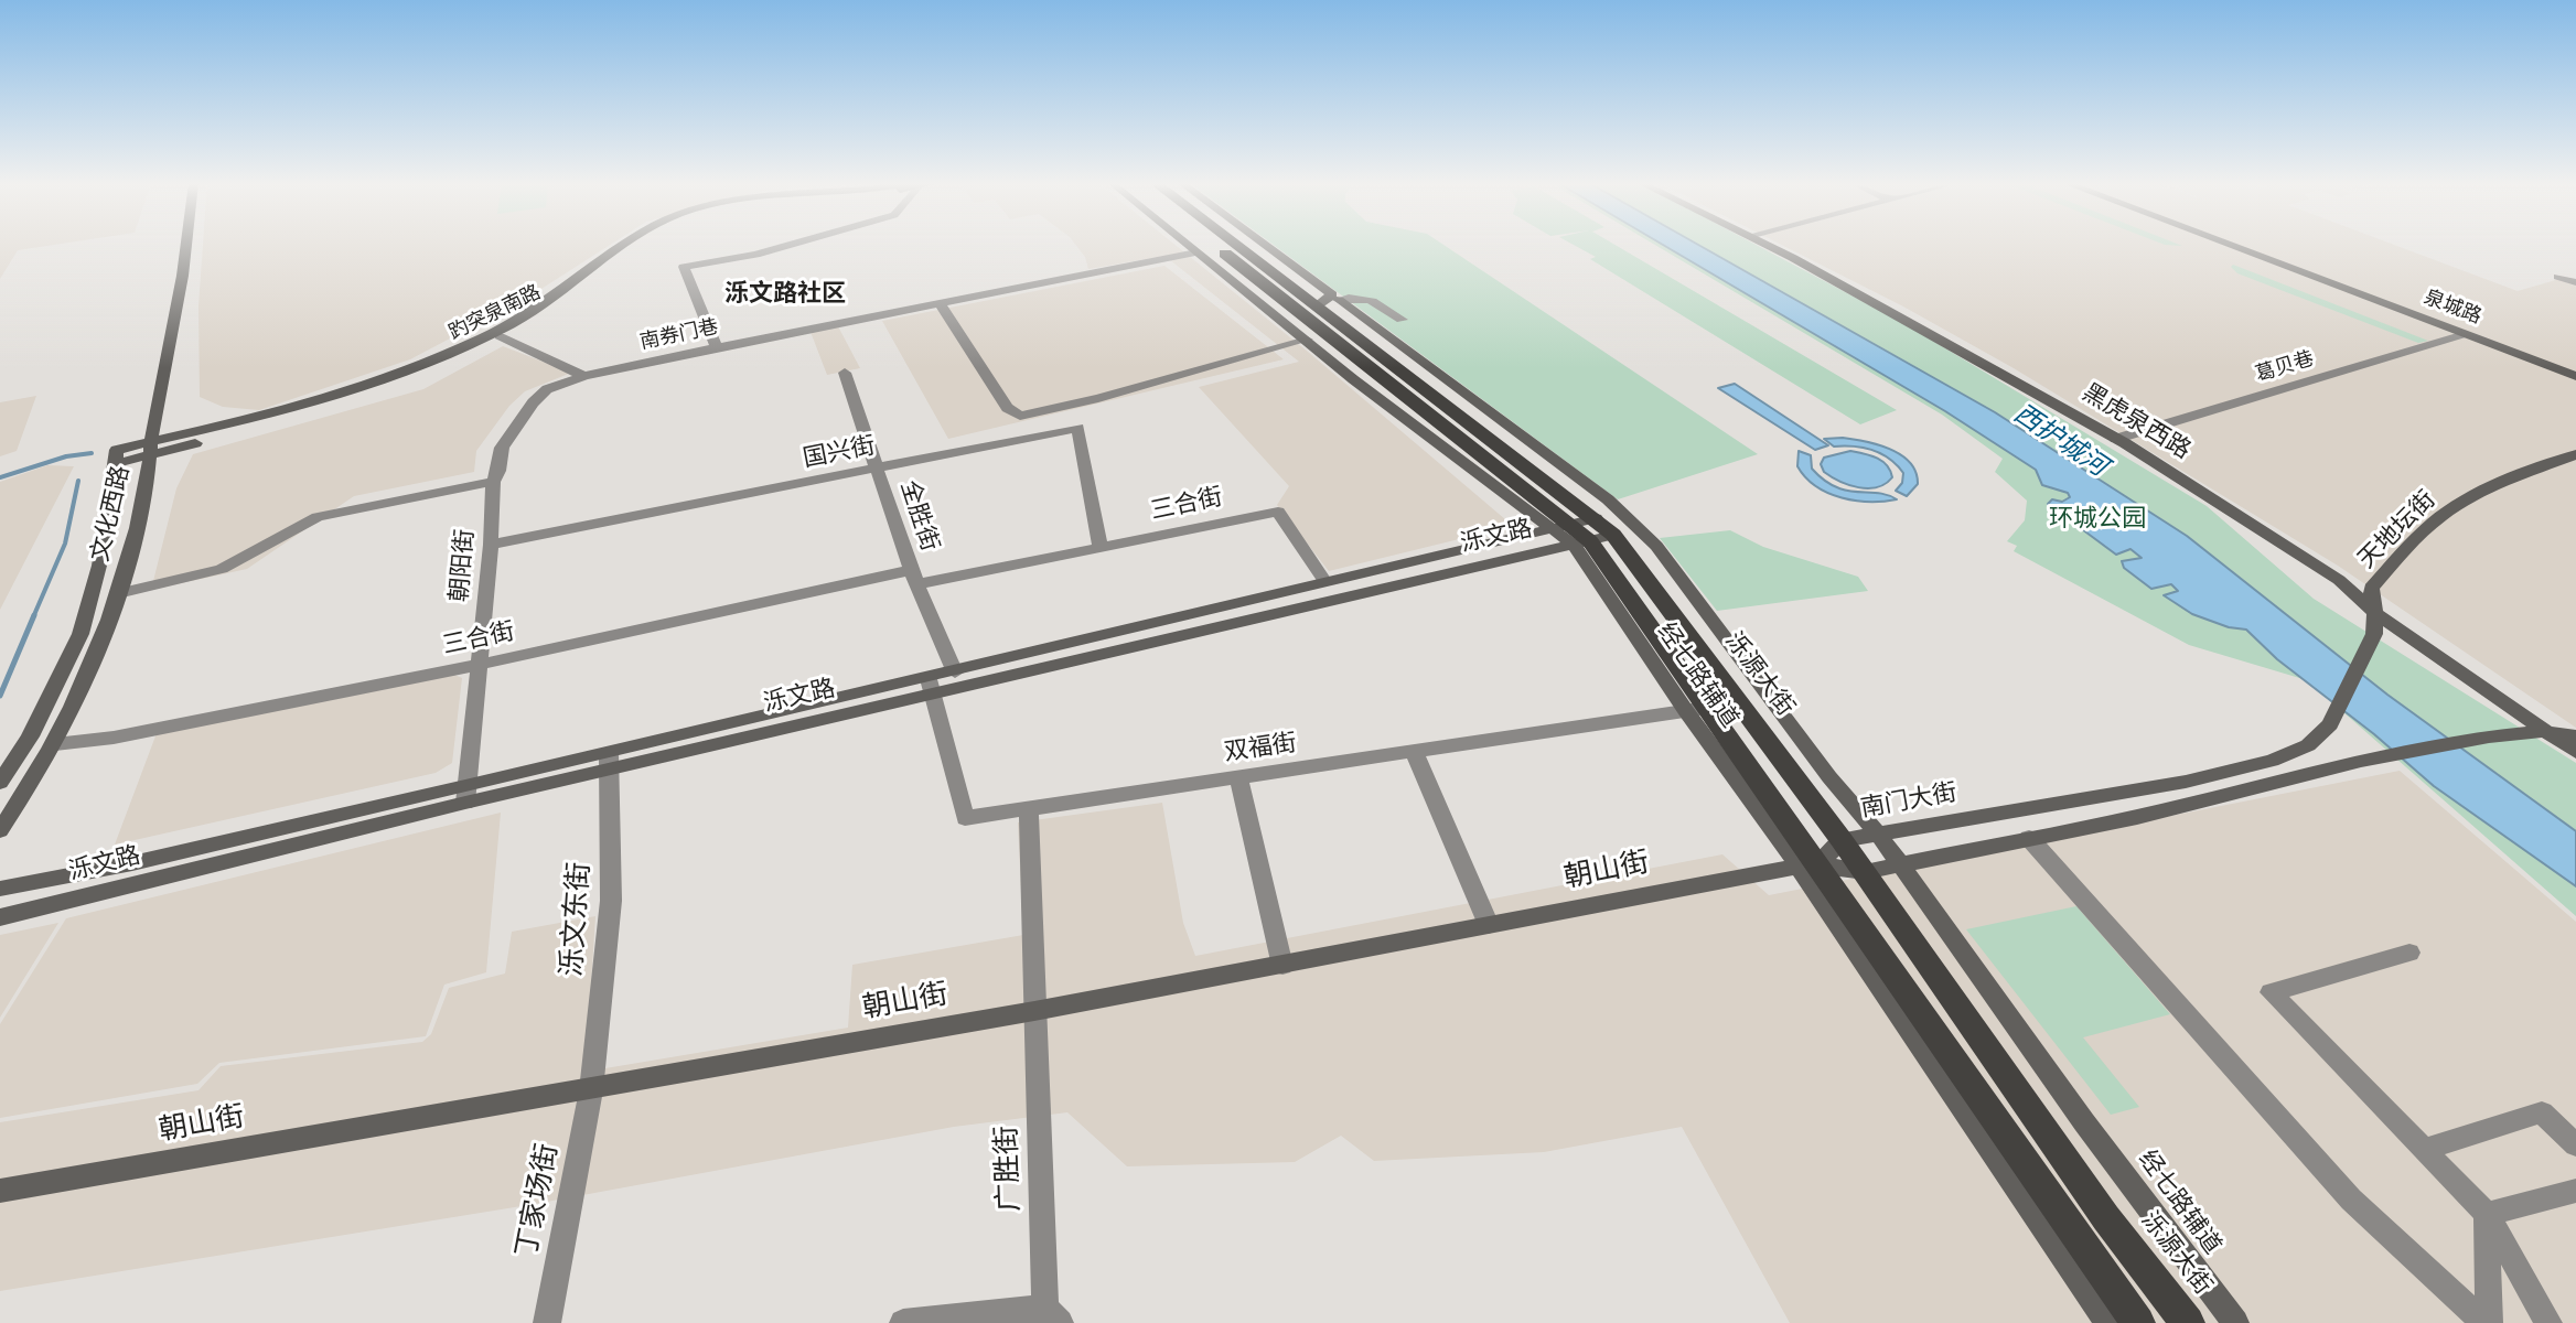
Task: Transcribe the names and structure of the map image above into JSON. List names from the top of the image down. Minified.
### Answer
{"streets":{"main road":["泉城路","趵突泉南路","黑虎泉西路","文化西路","天地坛街","泺文路","泺源大街","经七路辅道","南门大街","朝山街"],"street":["南券门巷","葛贝巷","国兴街","三合街","全胜街","朝阳街","双福街","泺文东街","广胜街","丁家场街"]},"crossings":[["泉城路","葛贝巷"],["趵突泉南路","文化西路"],["南券门巷","朝阳街"],["葛贝巷","黑虎泉西路"],["黑虎泉西路","天地坛街"],["黑虎泉西路","南门大街"],["国兴街","三合街"],["国兴街","全胜街"],["国兴街","朝阳街"],["三合街","文化西路"],["三合街","全胜街"],["三合街","泺文路"],["三合街","朝阳街"],["全胜街","泺文路"],["天地坛街","南门大街"],["泺文路","朝阳街"],["泺文路","泺源大街"],["泺文路","双福街"],["泺文路","泺文东街"],["泺源大街","南门大街"],["经七路辅道","南门大街"],["双福街","广胜街"],["南门大街","朝山街"],["朝山街","泺文东街"],["朝山街","广胜街"],["朝山街","丁家场街"],["泺文东街","丁家场街"]],"districts":["泺文路社区"],"water":["西护城河"],"parks":["环城公园"]}
